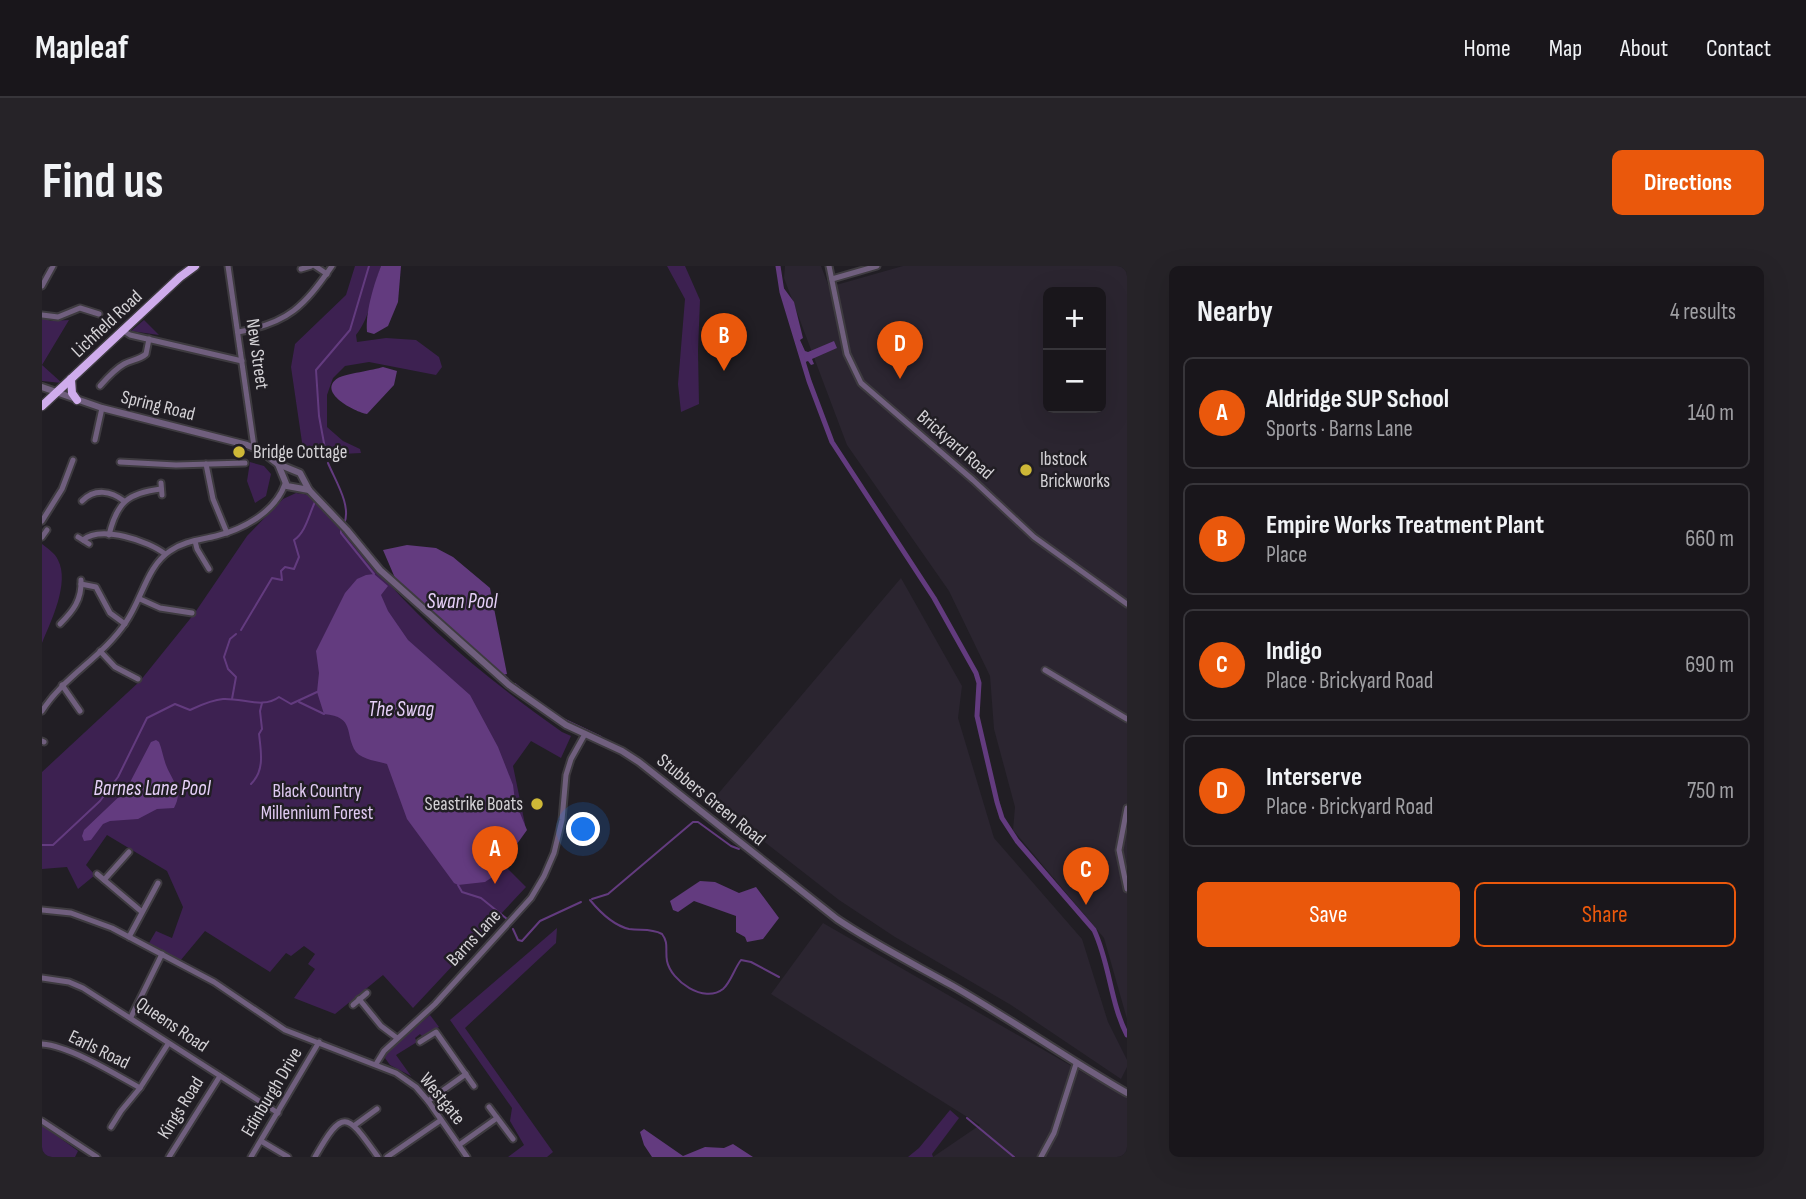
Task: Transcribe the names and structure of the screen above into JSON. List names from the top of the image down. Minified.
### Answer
{"streets":{"highway":["Lichfield Road"],"street":["New Street","Spring Road","Brickyard Road","Stubbers Green Road","Barns Lane","Queens Road","Earls Road","Edinburgh Drive","Westgate","Kings Road"]},"crossings":[["Lichfield Road","Spring Road"],["New Street","Spring Road"],["Stubbers Green Road","Barns Lane"],["Barns Lane","Westgate"],["Queens Road","Edinburgh Drive"],["Queens Road","Kings Road"]],"water":["Swan Pool","The Swag","Barnes Lane Pool"],"parks":["Black Country Millennium Forest"],"places":["Bridge Cottage","Ibstock Brickworks","Seastrike Boats"],"page":{"header":"Mapleaf","nav":["Home","Map","About","Contact"],"buttons":["Directions",["Save","Share"]],"title":"Find us","heading":["Nearby","4 results"],"map_buttons":["+","−"],"pins":["B","D","A","C"],"list":[{"mark":"A","name":"Aldridge SUP School","note":"Sports · Barns Lane","value":"140 m"},{"mark":"B","name":"Empire Works Treatment Plant","note":"Place","value":"660 m"},{"mark":"C","name":"Indigo","note":"Place · Brickyard Road","value":"690 m"},{"mark":"D","name":"Interserve","note":"Place · Brickyard Road","value":"750 m"}]}}
